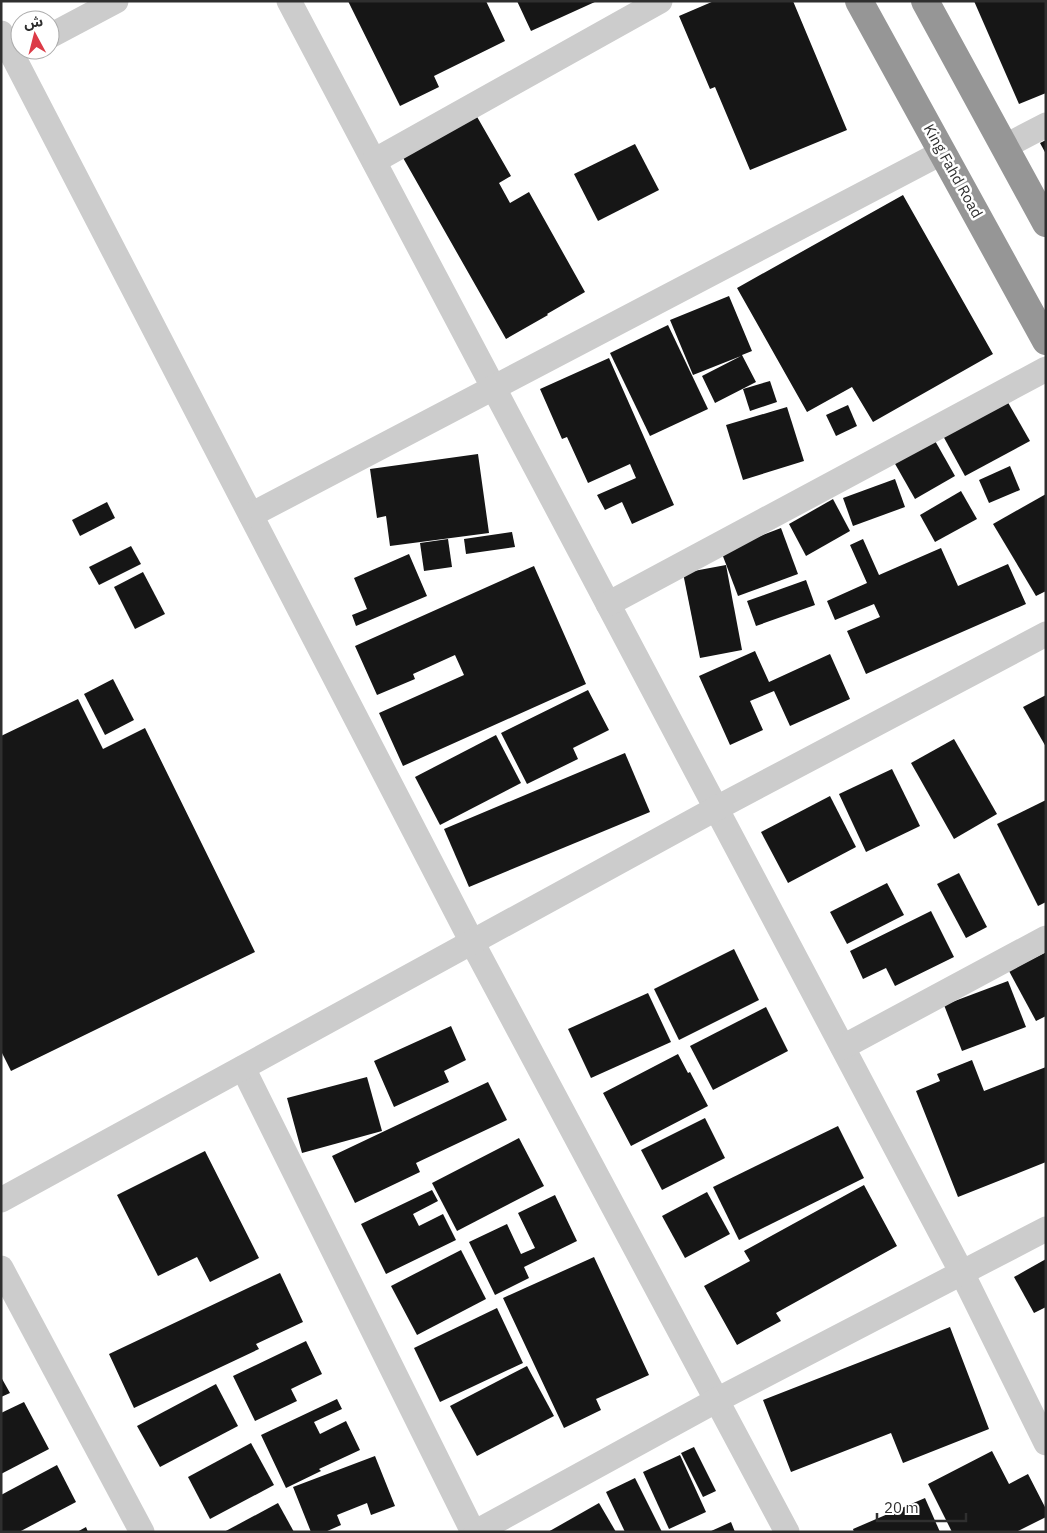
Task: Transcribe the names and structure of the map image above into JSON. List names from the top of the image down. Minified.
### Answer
{"streets":{"highway":["King Fahd Road"]},"scale_bar":"20 m","north":"top"}
